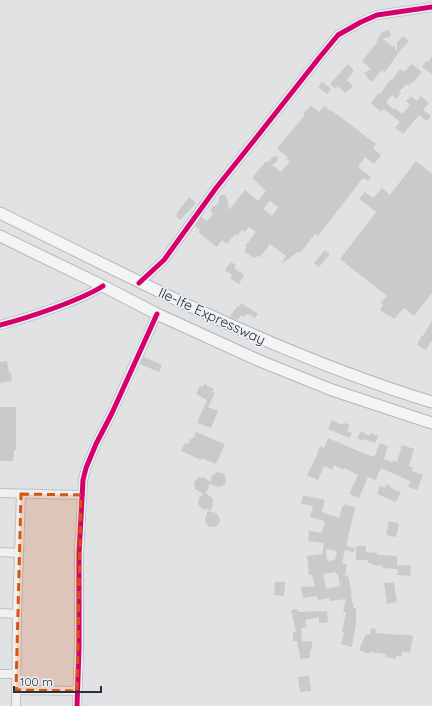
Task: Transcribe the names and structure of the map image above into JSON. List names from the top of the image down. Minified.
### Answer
{"streets":{"highway":["Ile-Ife Expressway"]},"scale_bar":"100 m"}
